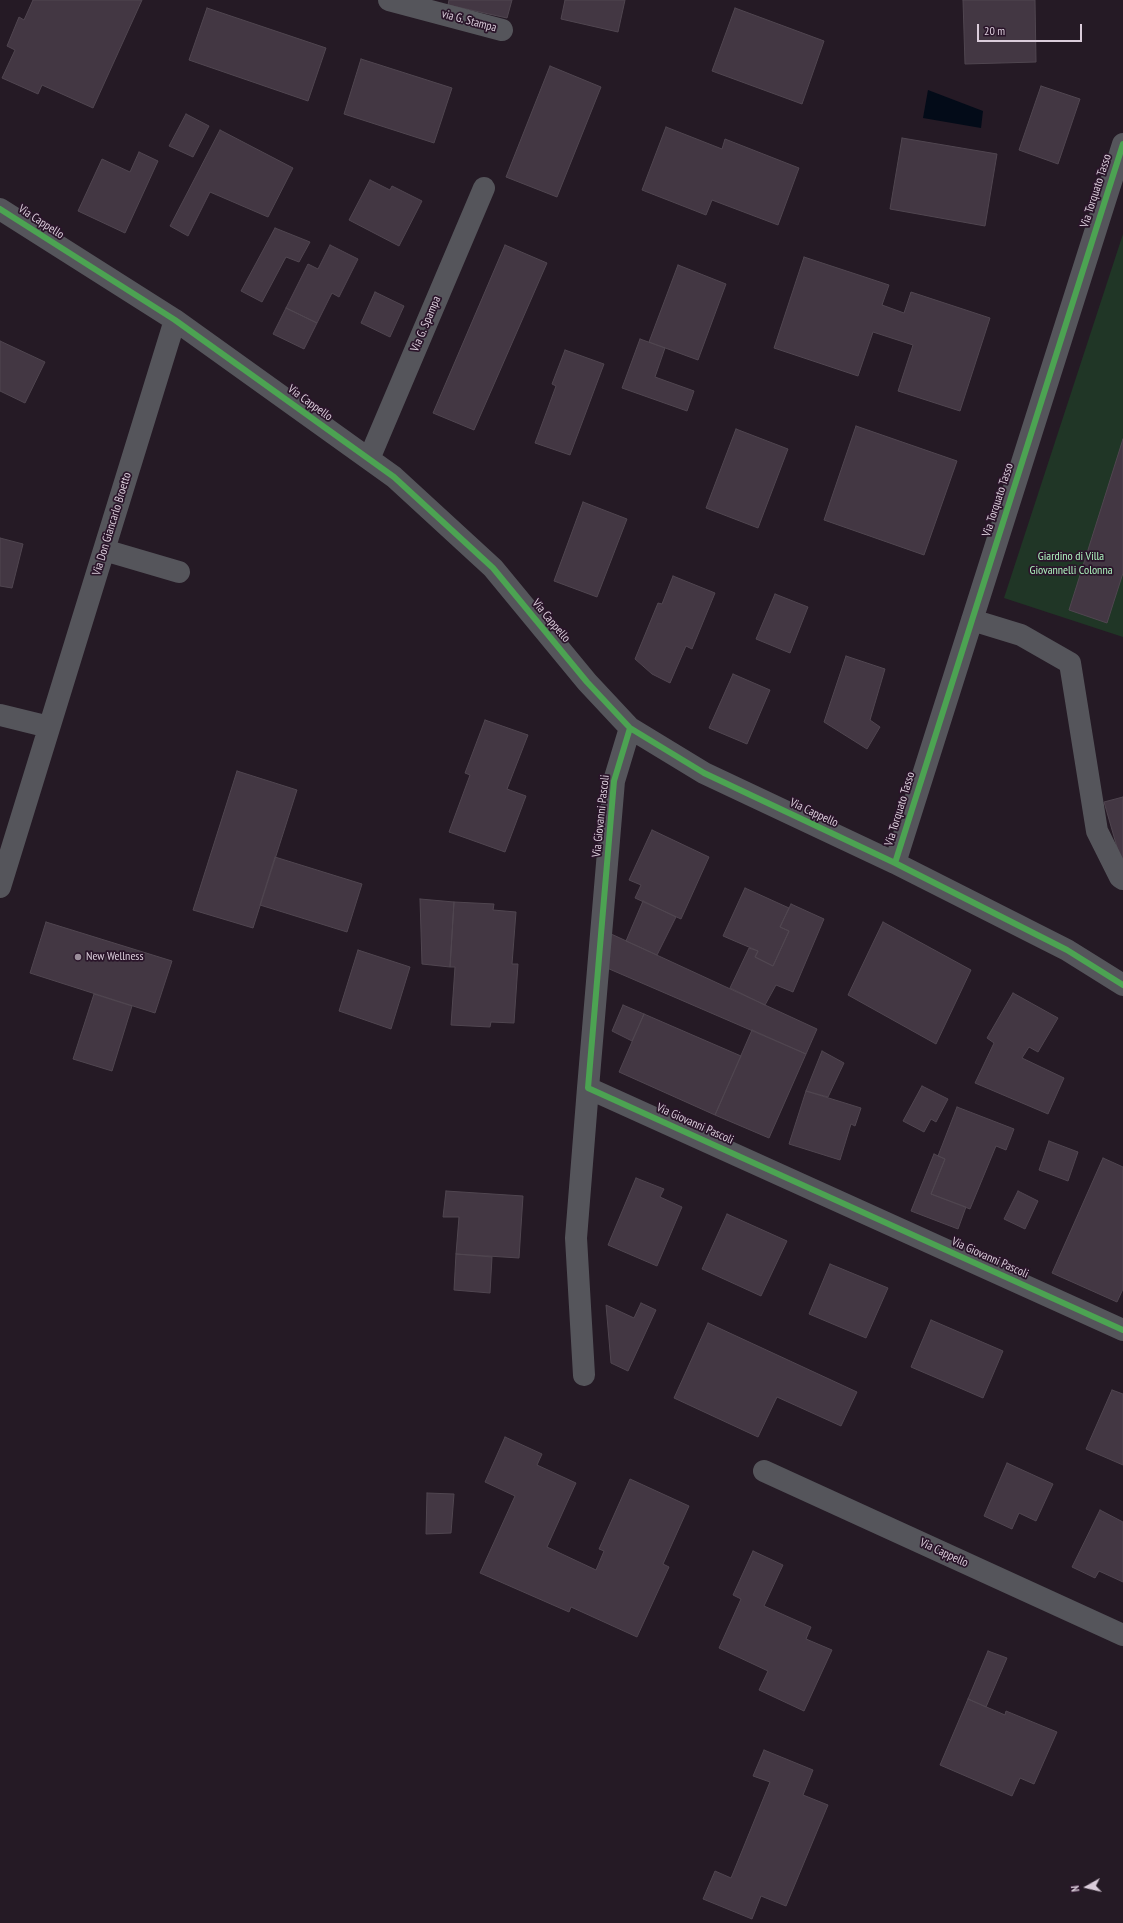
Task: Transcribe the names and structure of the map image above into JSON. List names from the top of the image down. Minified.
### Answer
{"streets":{"street":["via G. Stampa","Via Torquato Tasso","Via Cappello","Via G. Spampa","Via Don Giancarlo Broetto","Via Giovanni Pascoli"]},"crossings":[["Via Torquato Tasso","Via Cappello"],["Via Cappello","Via G. Spampa"],["Via Cappello","Via Don Giancarlo Broetto"],["Via Cappello","Via Giovanni Pascoli"]],"parks":["Giardino di Villa Giovannelli Colonna"],"places":["New Wellness"],"scale_bar":"20 m","north":"left"}
